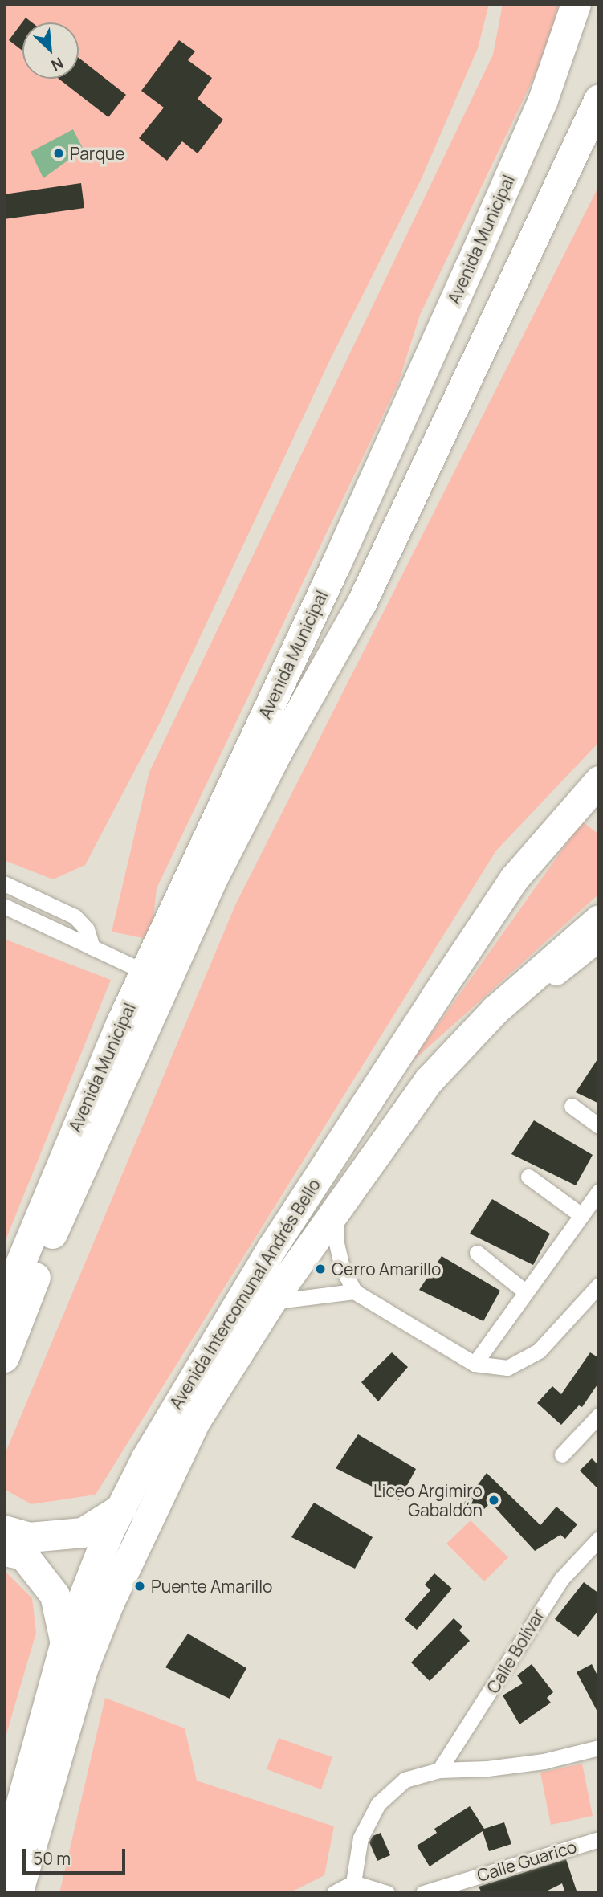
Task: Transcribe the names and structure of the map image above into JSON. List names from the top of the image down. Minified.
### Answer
{"streets":{"highway":["Avenida Municipal","Avenida Intercomunal Andrés Bello"],"street":["Calle Bolívar","Calle Guarico"]},"places":["Parque","Cerro Amarillo","Liceo Argimiro Gabaldón","Puente Amarillo"],"scale_bar":"50 m","north":"bottom right"}
